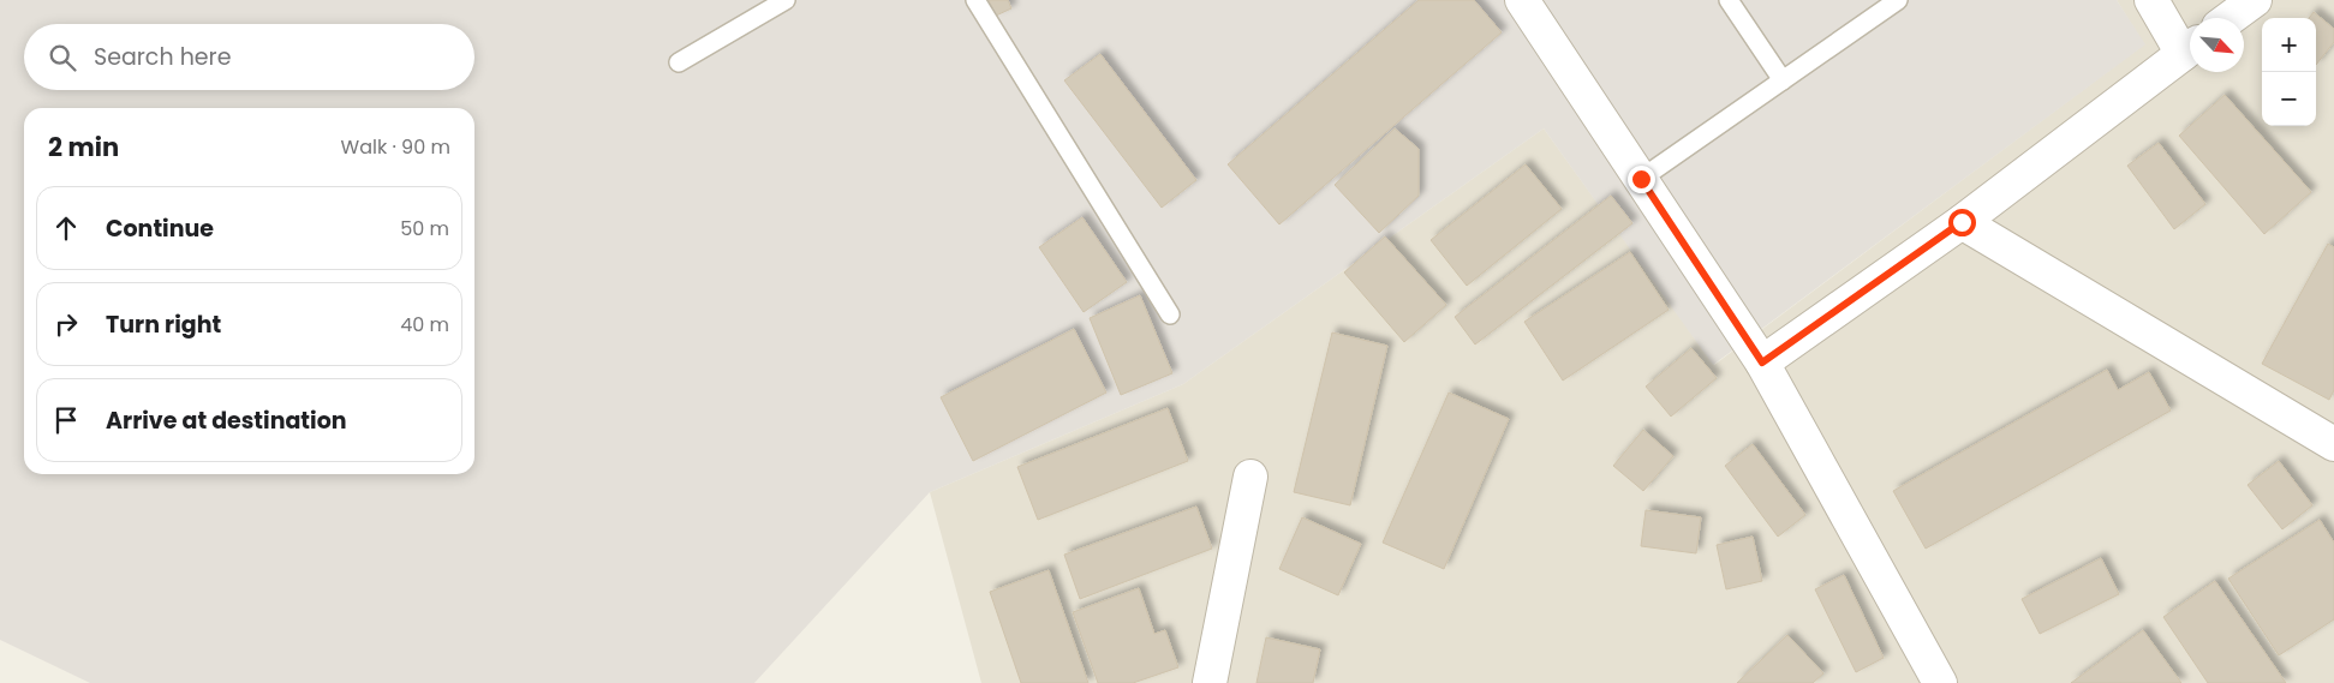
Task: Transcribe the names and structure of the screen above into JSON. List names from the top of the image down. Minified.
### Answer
{"north":"bottom right","page":{"map_buttons":["+","−"],"search":"Search here","heading":["2 min","Walk · 90 m"],"list":[["Continue","50 m"],["Turn right","40 m"],"Arrive at destination"]}}
